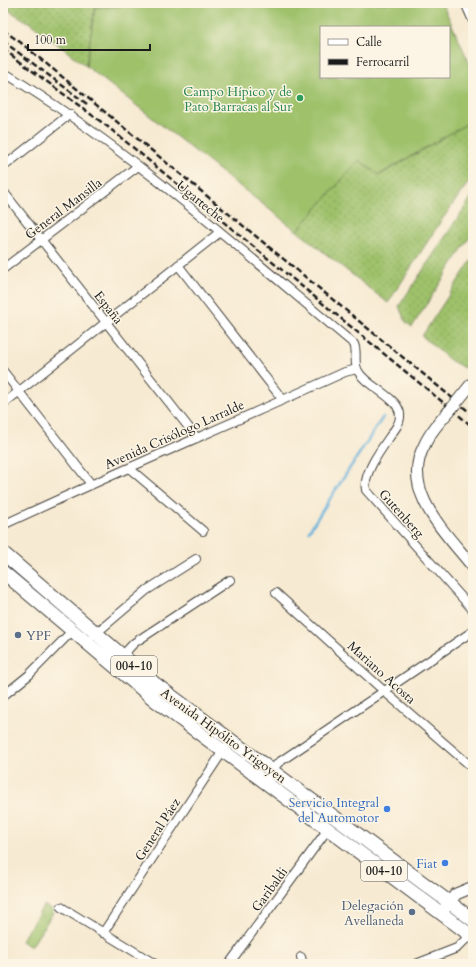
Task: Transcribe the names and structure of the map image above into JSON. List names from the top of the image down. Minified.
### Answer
{"streets":{"main road":["004-10","Avenida Hipólito Yrigoyen"],"street":["Ugarteche","General Mansilla","España","Avenida Crisólogo Larralde","Gutenberg","Mariano Acosta","General Páez","Garibaldi"]},"crossings":[["Ugarteche","General Mansilla"],["Ugarteche","Avenida Crisólogo Larralde"],["Ugarteche","Gutenberg"],["General Mansilla","España"],["España","Avenida Crisólogo Larralde"],["Avenida Crisólogo Larralde","Gutenberg"],["Avenida Hipólito Yrigoyen","General Páez"],["Avenida Hipólito Yrigoyen","Garibaldi"]],"places":["Campo Hípico y de Pato Barracas al Sur","YPF","Servicio Integral del Automotor","Fiat","Delegación Avellaneda"],"legend":["Calle","Ferrocarril"],"scale_bar":"100 m"}
